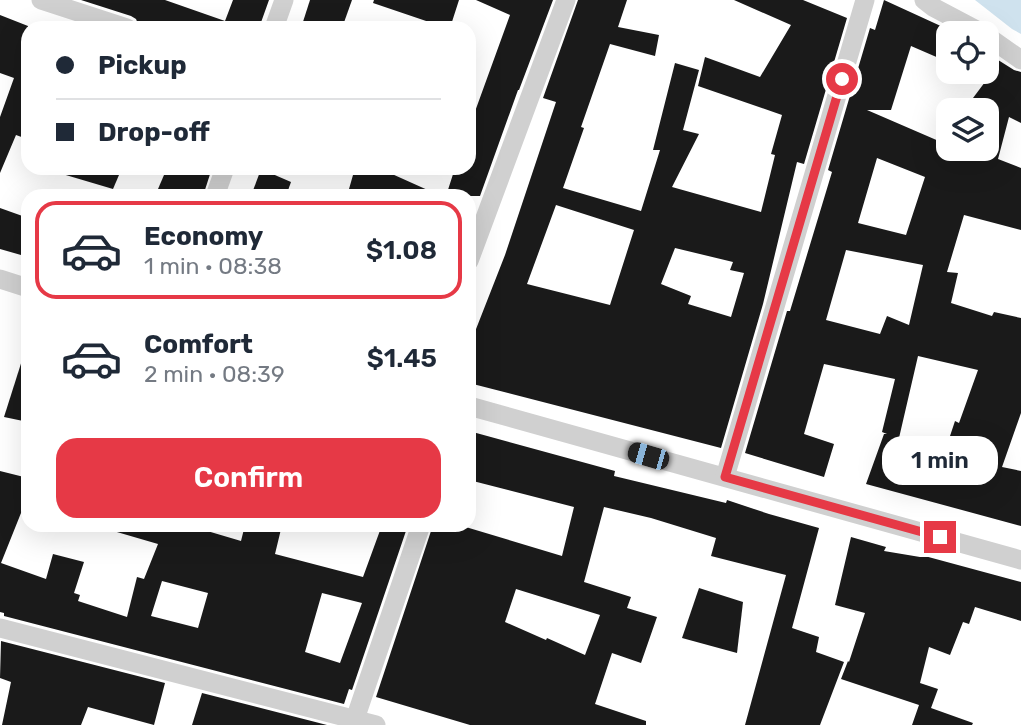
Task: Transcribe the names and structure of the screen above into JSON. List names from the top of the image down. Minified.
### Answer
{"page":{"banner":["Pickup","Drop-off"],"list":[{"name":"Economy","note":"1 min · 08:38","value":"$1.08"},{"name":"Comfort","note":"2 min · 08:39","value":"$1.45"}],"buttons":"Confirm","bubble":"1 min"}}
